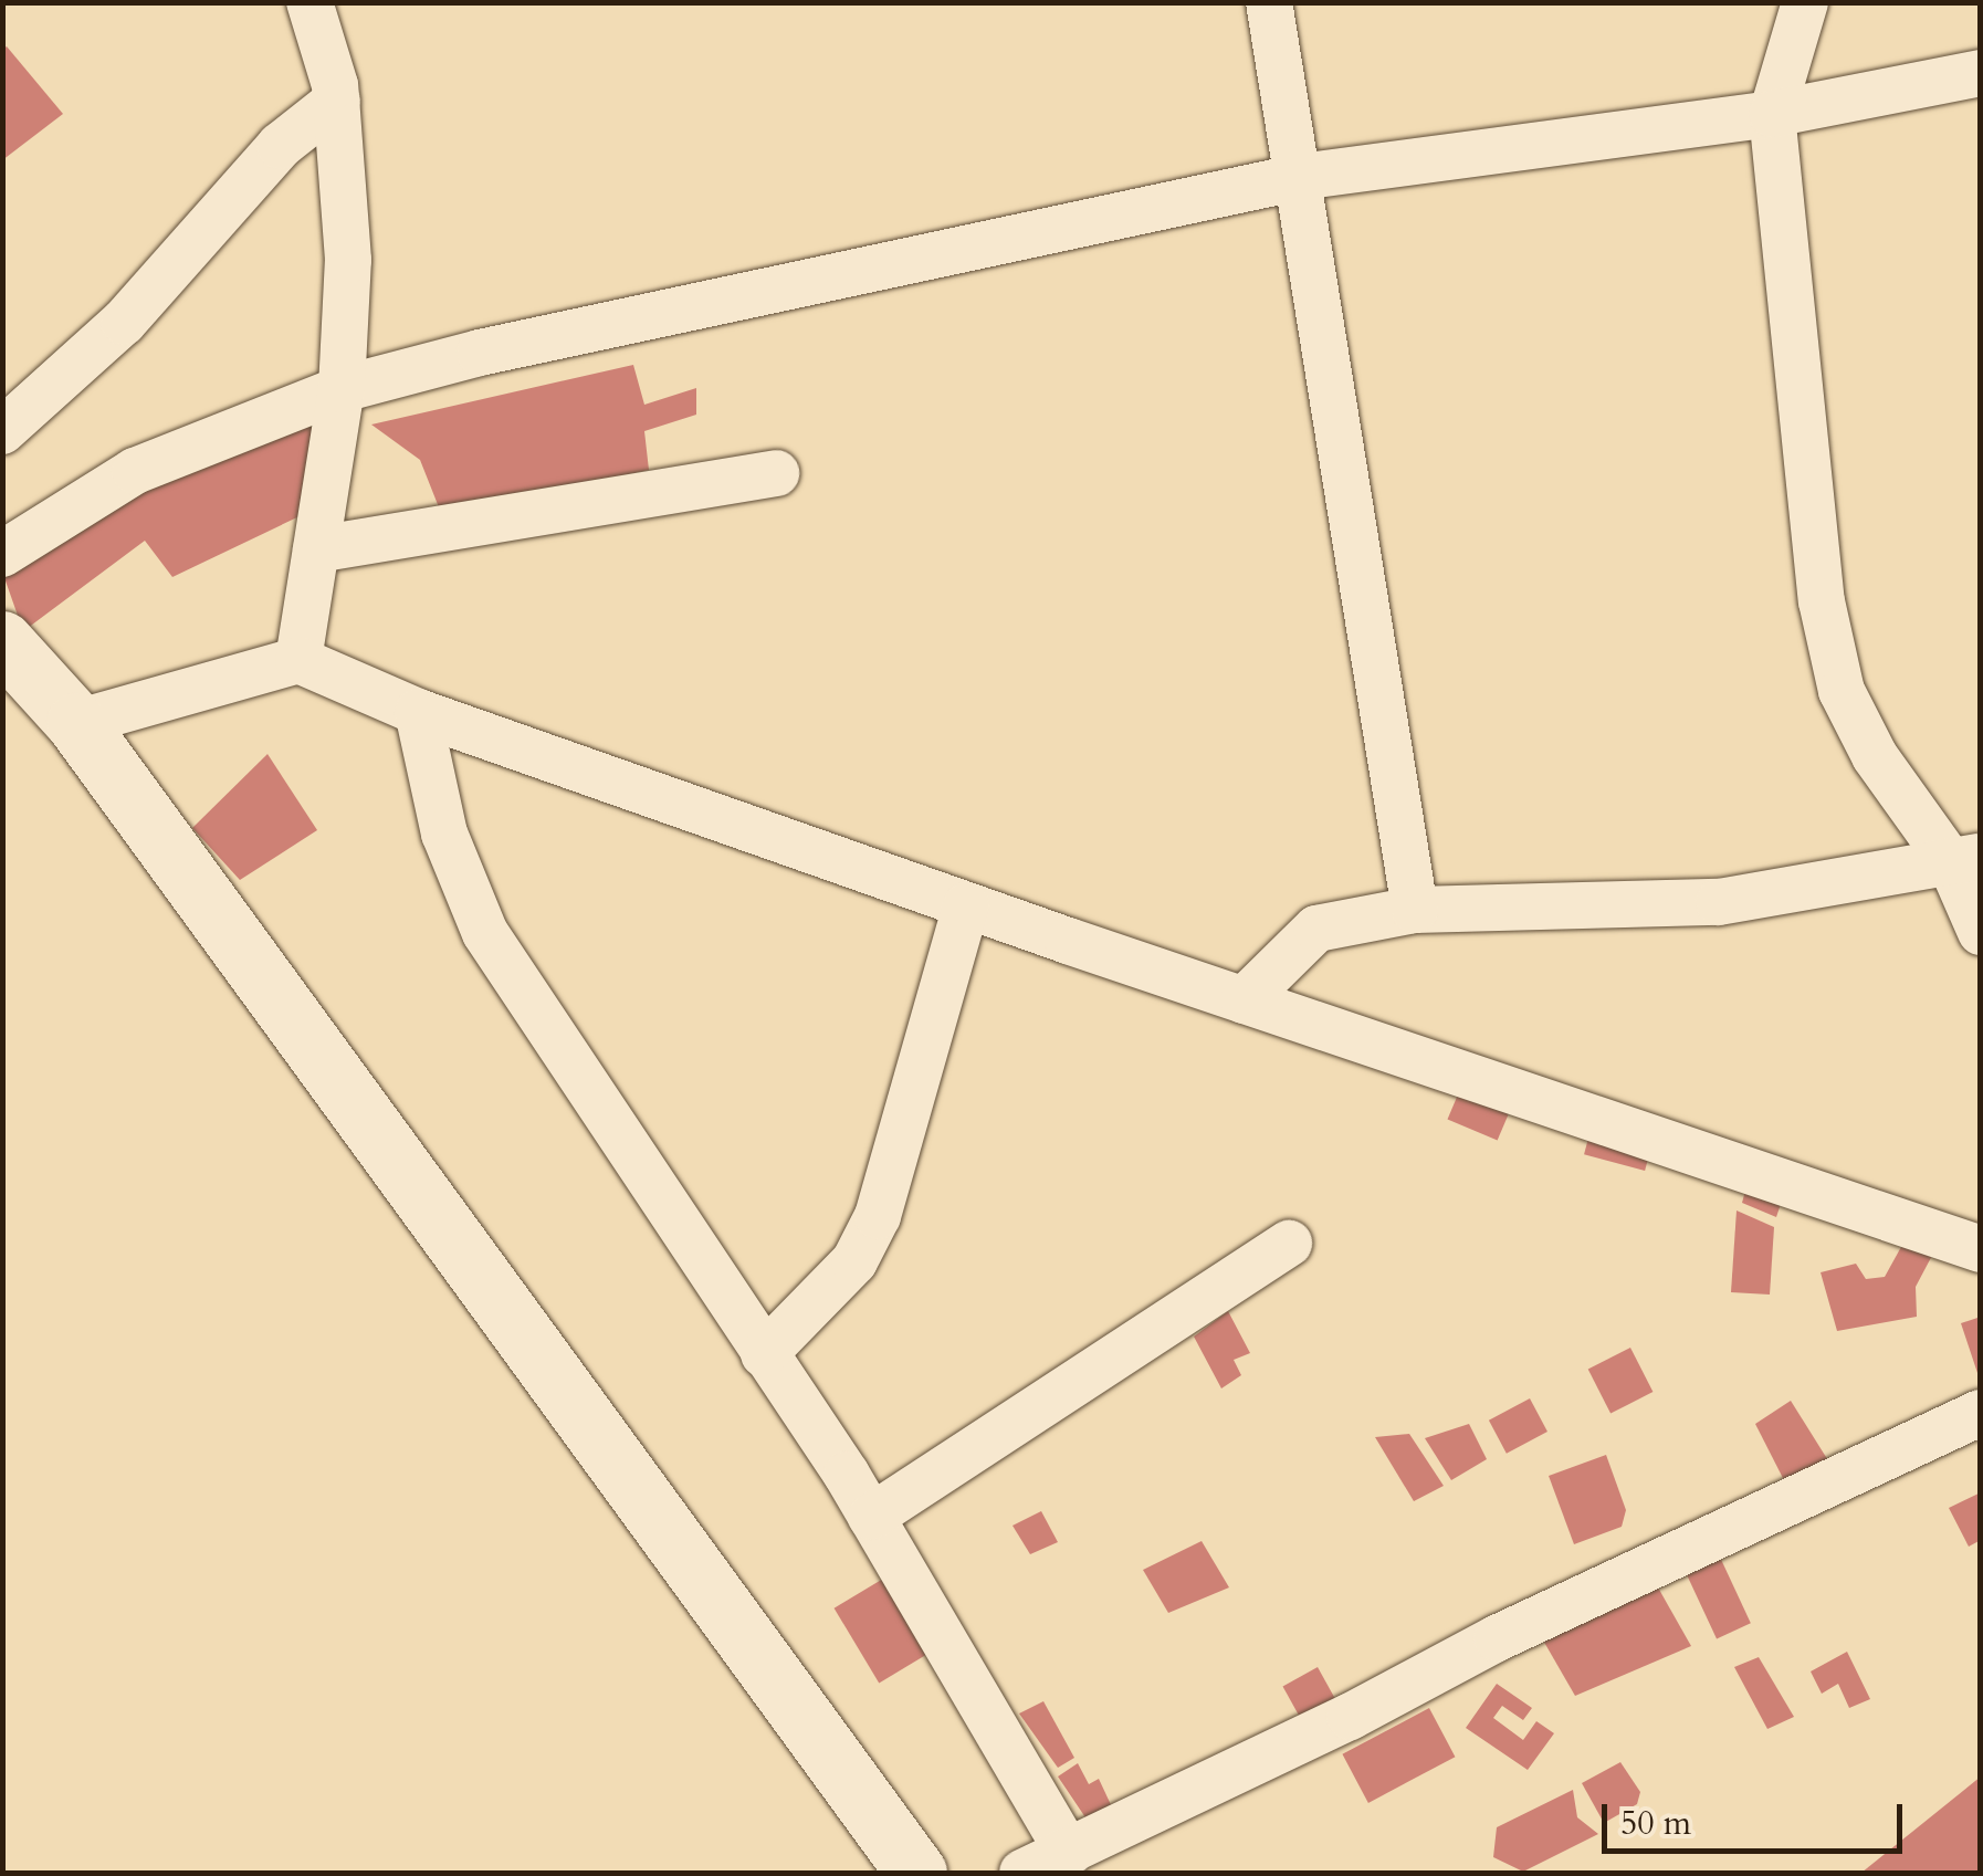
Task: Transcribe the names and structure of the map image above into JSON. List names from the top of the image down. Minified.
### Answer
{"scale_bar":"50 m"}
